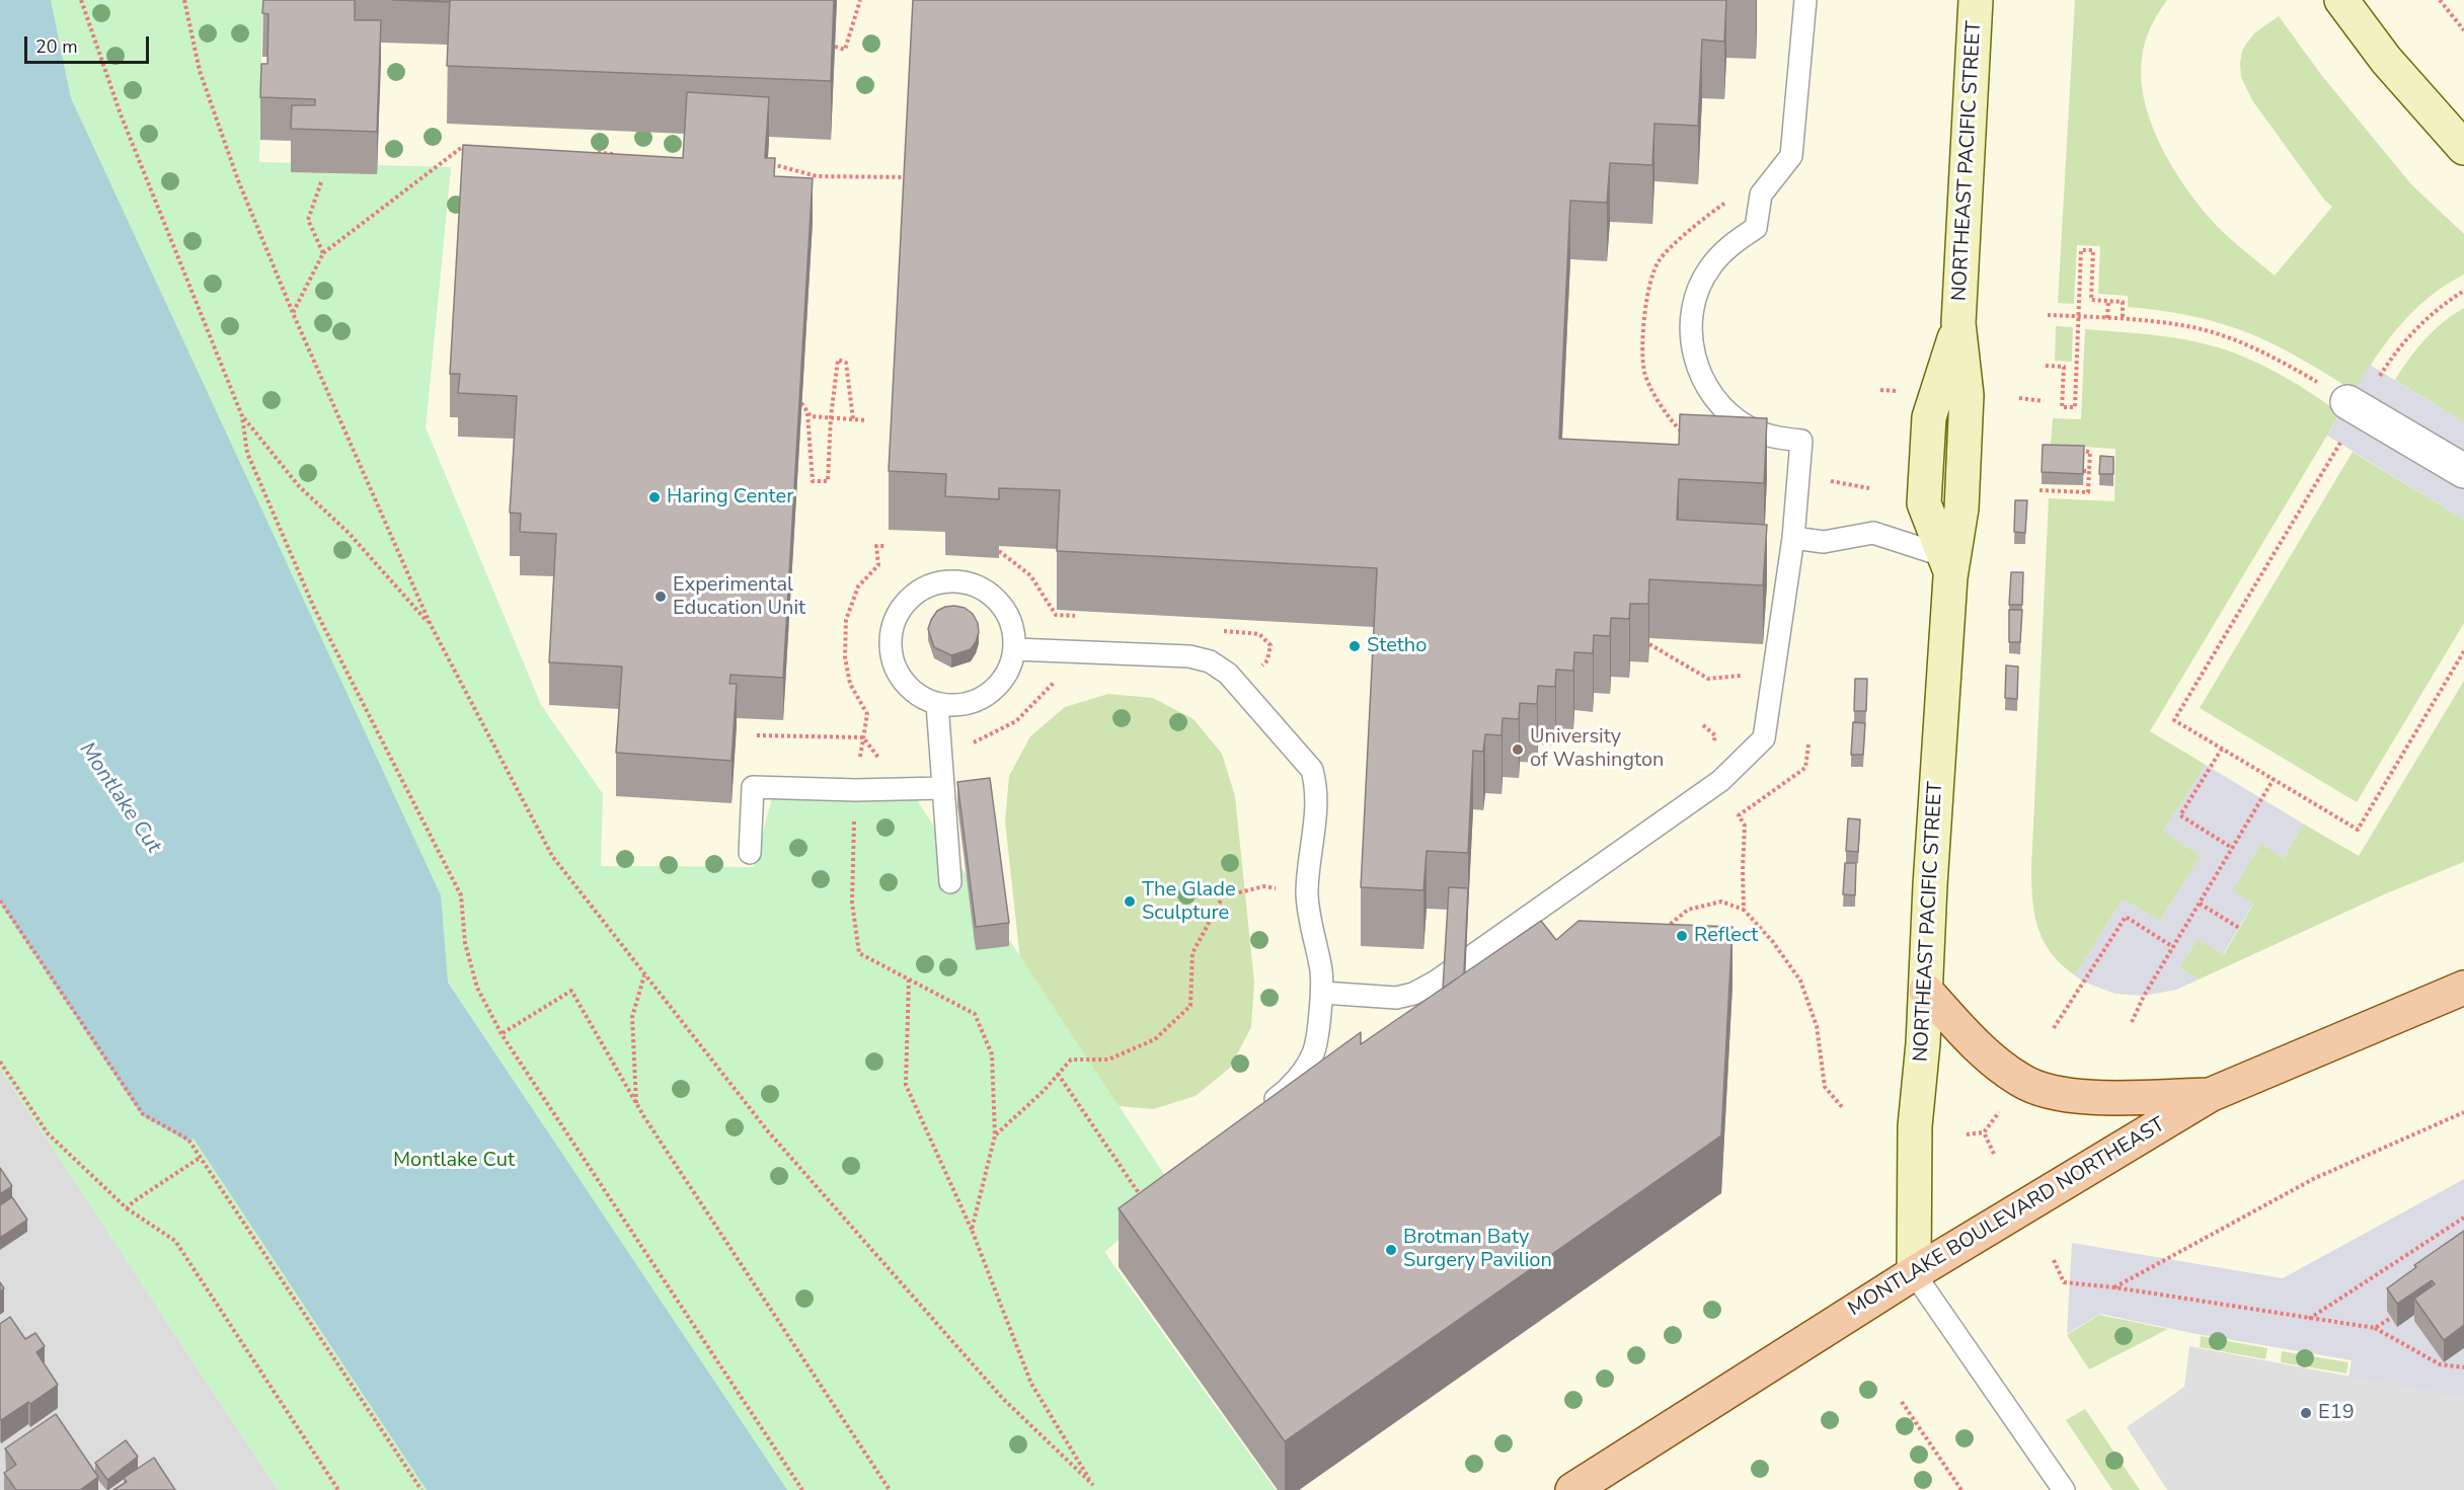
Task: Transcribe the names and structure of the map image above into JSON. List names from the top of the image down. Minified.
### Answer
{"streets":{"main road":["NORTHEAST PACIFIC STREET","MONTLAKE BOULEVARD NORTHEAST"]},"crossings":[["NORTHEAST PACIFIC STREET","MONTLAKE BOULEVARD NORTHEAST"]],"water":["Montlake Cut"],"parks":["Montlake Cut"],"places":["Haring Center","Experimental Education Unit","Stetho","University of Washington","The Glade Sculpture","Reflect","Brotman Baty Surgery Pavilion","E19"],"scale_bar":"20 m"}
